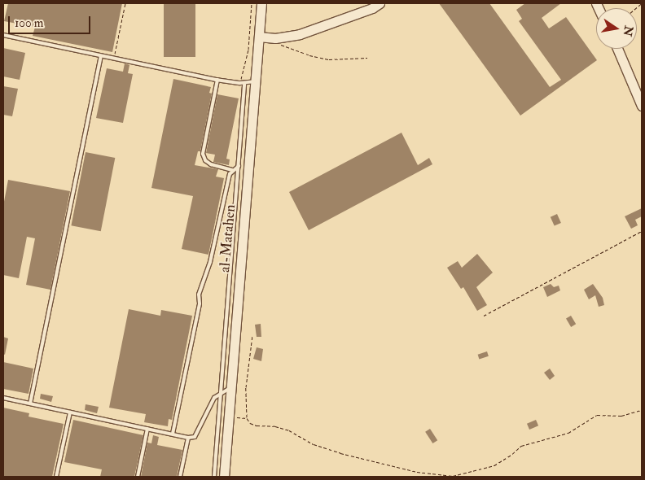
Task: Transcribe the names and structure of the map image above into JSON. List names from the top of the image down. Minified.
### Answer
{"streets":{"main road":["al-Matahen"]},"scale_bar":"100 m","north":"right"}
